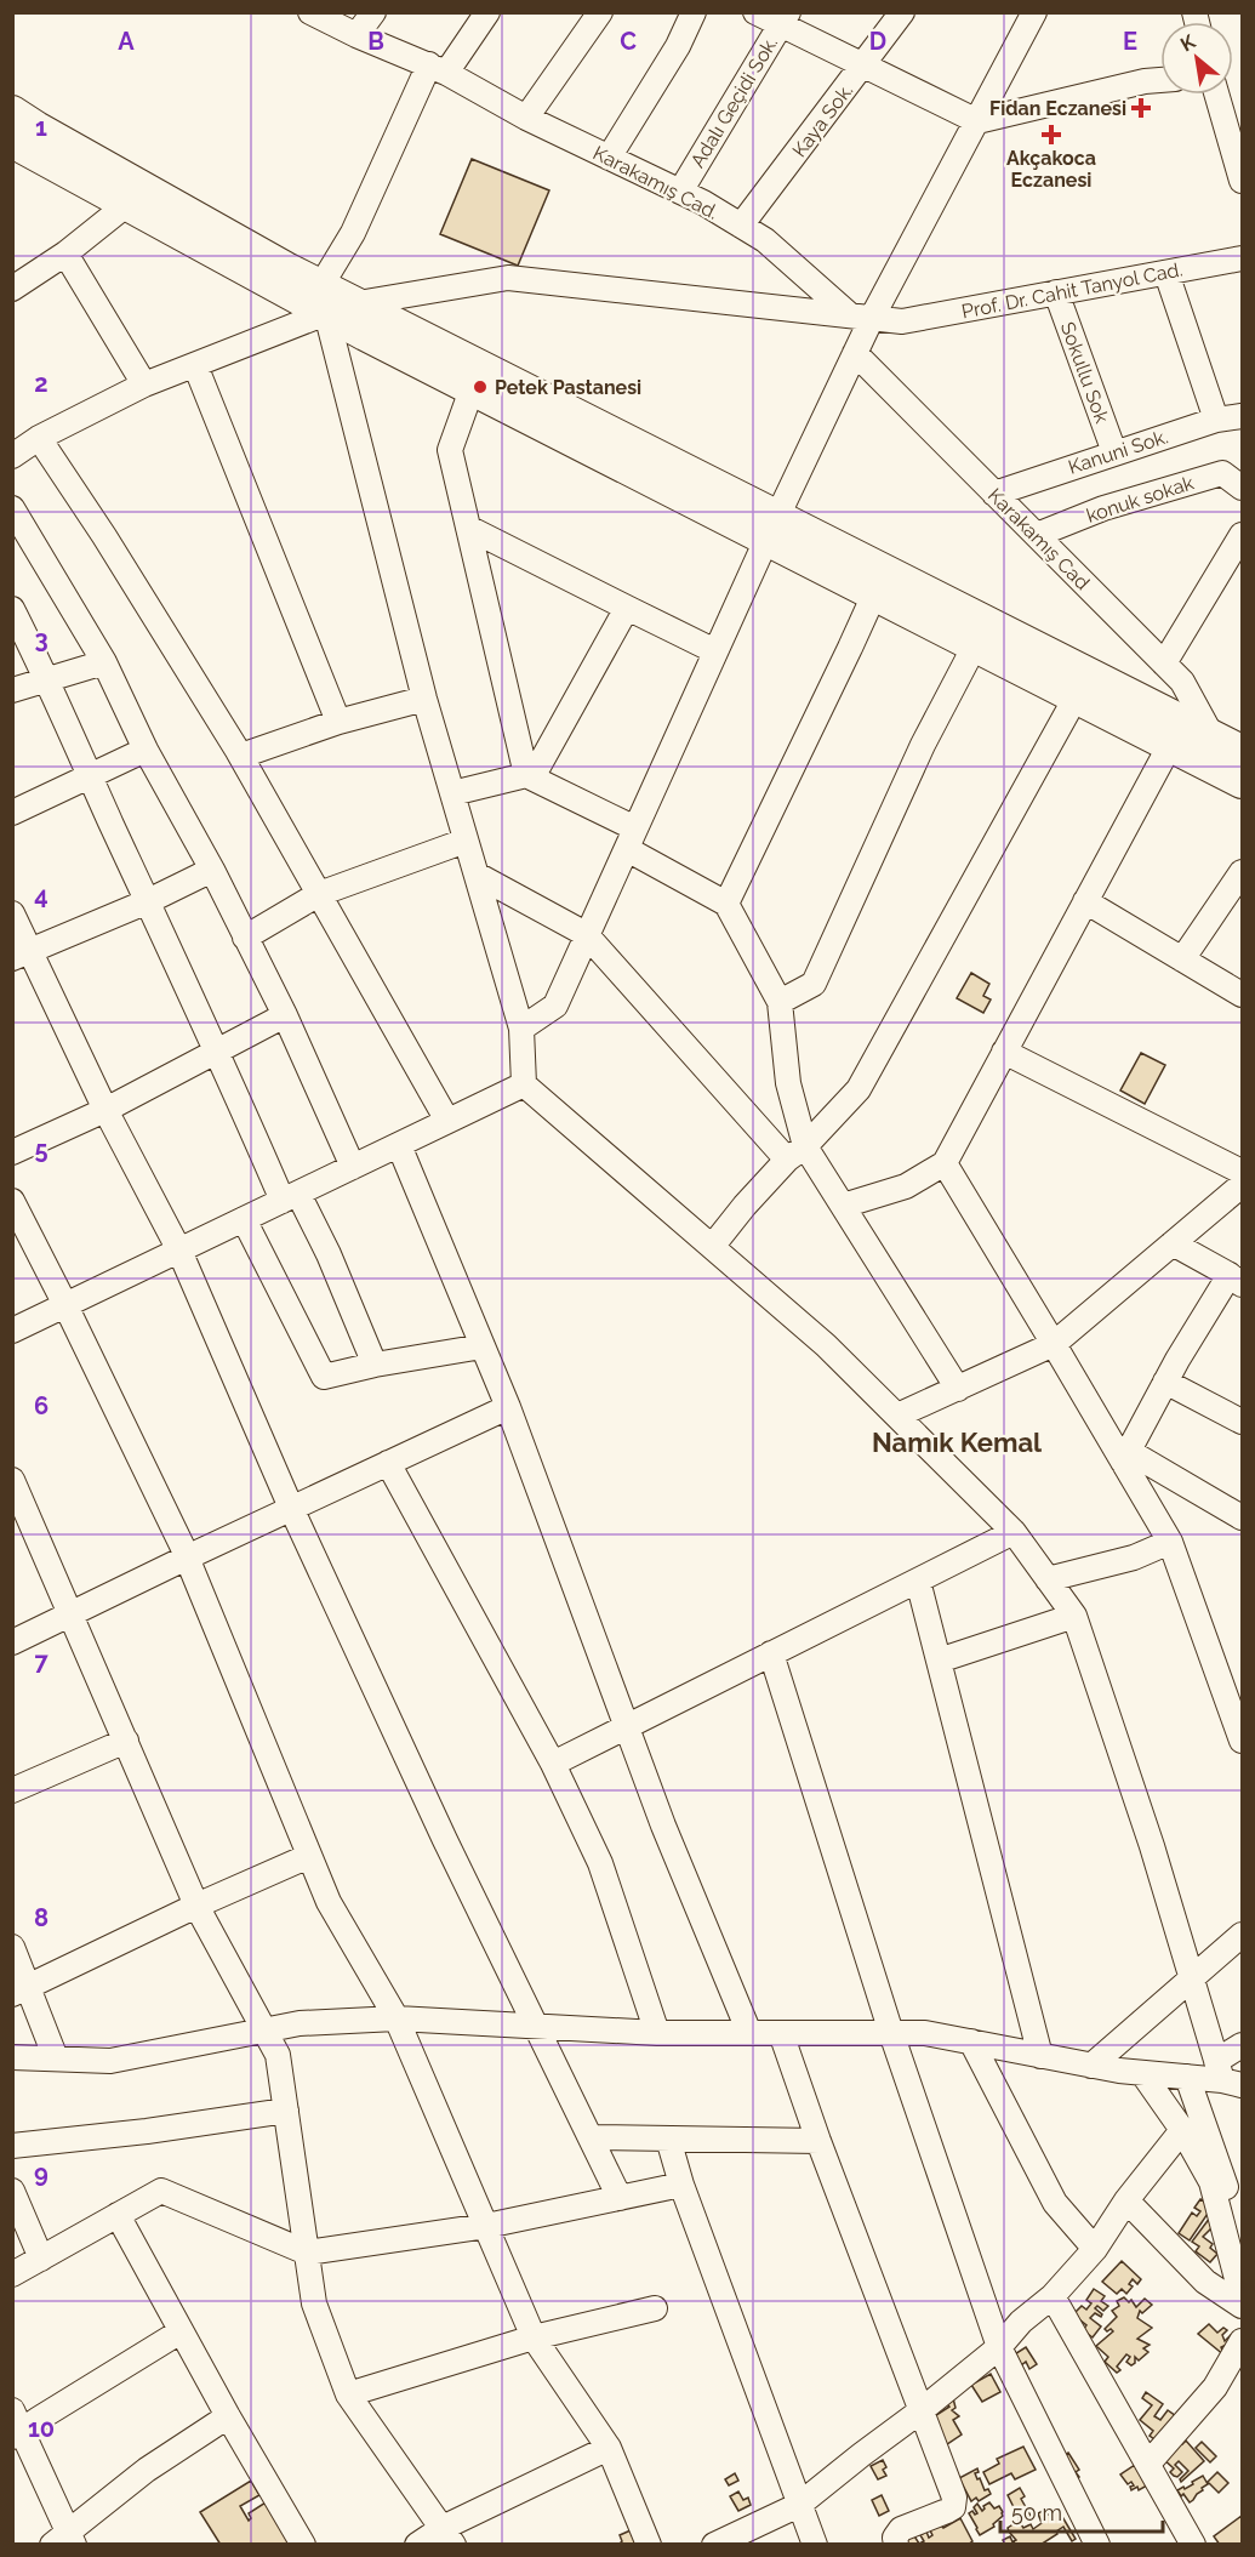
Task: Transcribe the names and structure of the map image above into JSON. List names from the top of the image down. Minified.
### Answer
{"streets":{"street":["Adalı Geçidi Sok.","Kaya Sok.","Karakamış Cad.","Prof. Dr. Cahit Tanyol Cad.","Sokullu Sok","Kanuni Sok.","konuk sokak","Karakamış Cad"]},"crossings":[["Adalı Geçidi Sok.","Karakamış Cad."],["Kaya Sok.","Karakamış Cad."],["Karakamış Cad.","Prof. Dr. Cahit Tanyol Cad."],["Prof. Dr. Cahit Tanyol Cad.","Sokullu Sok"],["Sokullu Sok","Kanuni Sok."],["Kanuni Sok.","Karakamış Cad"],["konuk sokak","Karakamış Cad"]],"districts":["Namık Kemal"],"places":{"health":["Fidan Eczanesi","Akçakoca Eczanesi"],"other":["Petek Pastanesi"]},"scale_bar":"50 m","north":"top left","grid":{"columns":["A","B","C","D","E"],"rows":["1","2","3","4","5","6","7","8","9","10"]}}
